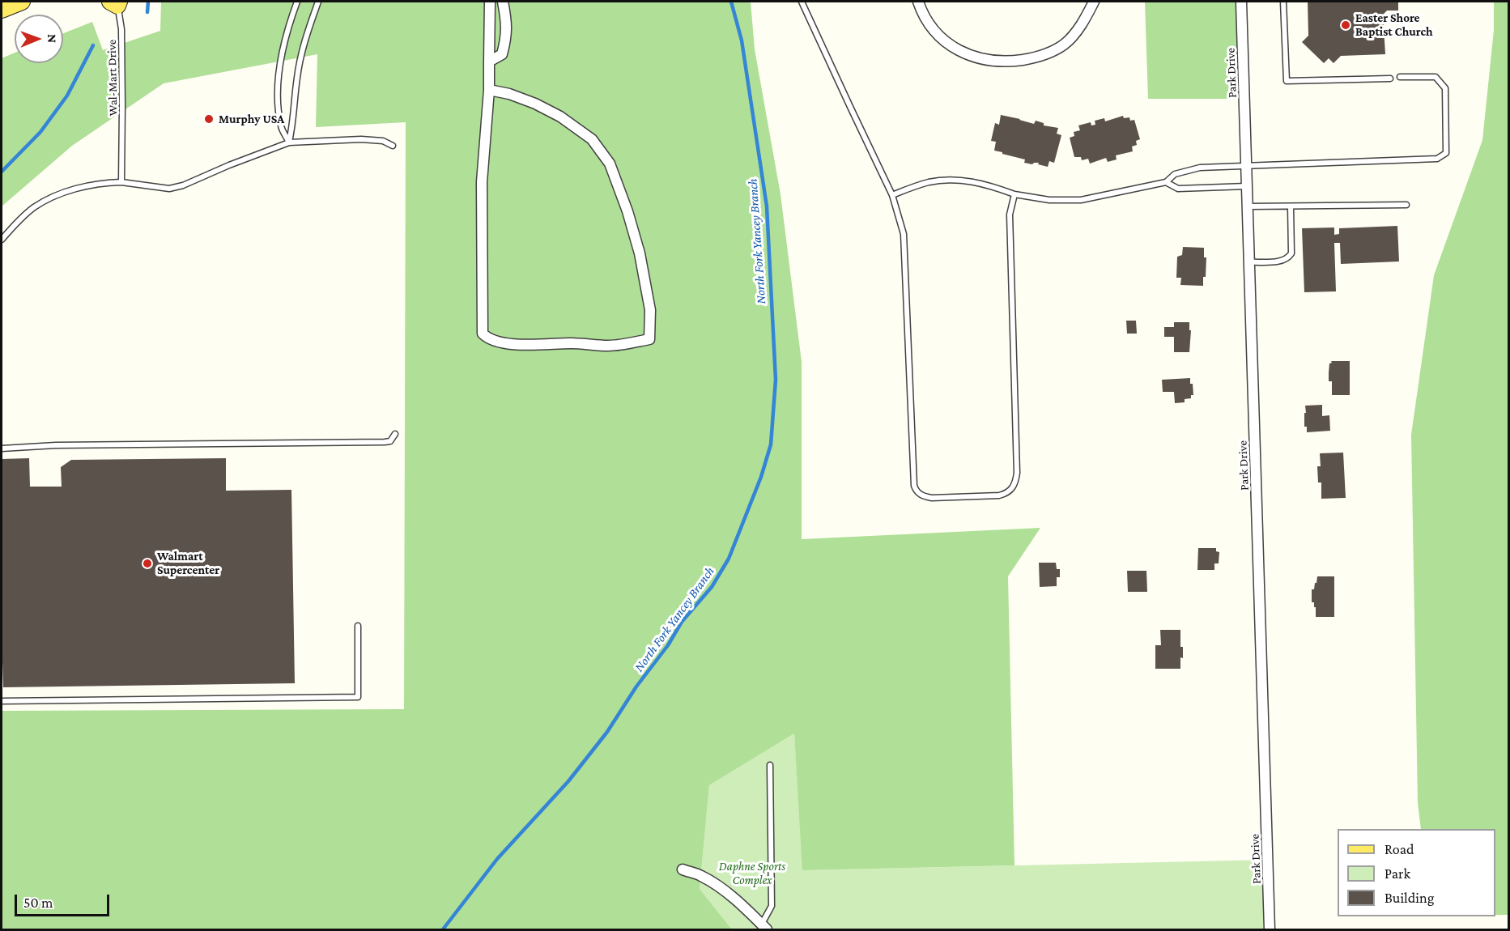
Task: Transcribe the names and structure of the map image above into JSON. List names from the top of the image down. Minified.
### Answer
{"streets":{"street":["Park Drive"],"lane":["Wal-Mart Drive"]},"water":["North Fork Yancey Branch"],"parks":["Daphne Sports Complex"],"places":["Easter Shore Baptist Church","Murphy USA","Walmart Supercenter"],"legend":["Road","Park","Building"],"scale_bar":"50 m","north":"right"}
